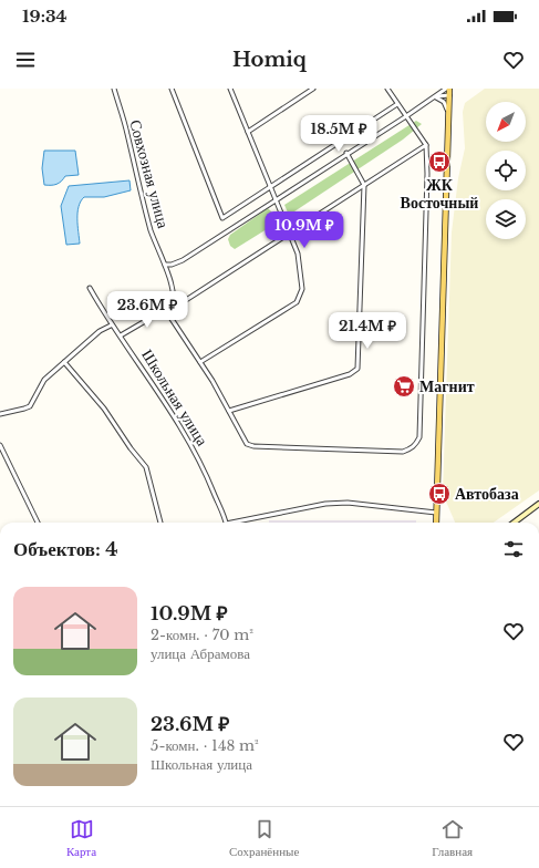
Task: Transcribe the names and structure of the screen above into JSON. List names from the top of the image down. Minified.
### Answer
{"streets":{"street":["Совхозная улица","Школьная улица"]},"places":{"bus stop":["ЖК Восточный","Автобаза"],"supermarket":["Магнит"]},"north":"bottom left","page":{"status":"19:34","header":"Homiq","price":["18.5M ₽","10.9M ₽","23.6M ₽","21.4M ₽"],"heading":"Объектов: 4","list":[{"name":"10.9M ₽","note":"2-комн. · 70 m² · улица Абрамова"},{"name":"23.6M ₽","note":"5-комн. · 148 m² · Школьная улица"}],"tabs":["Карта","Сохранённые","Главная"]}}
